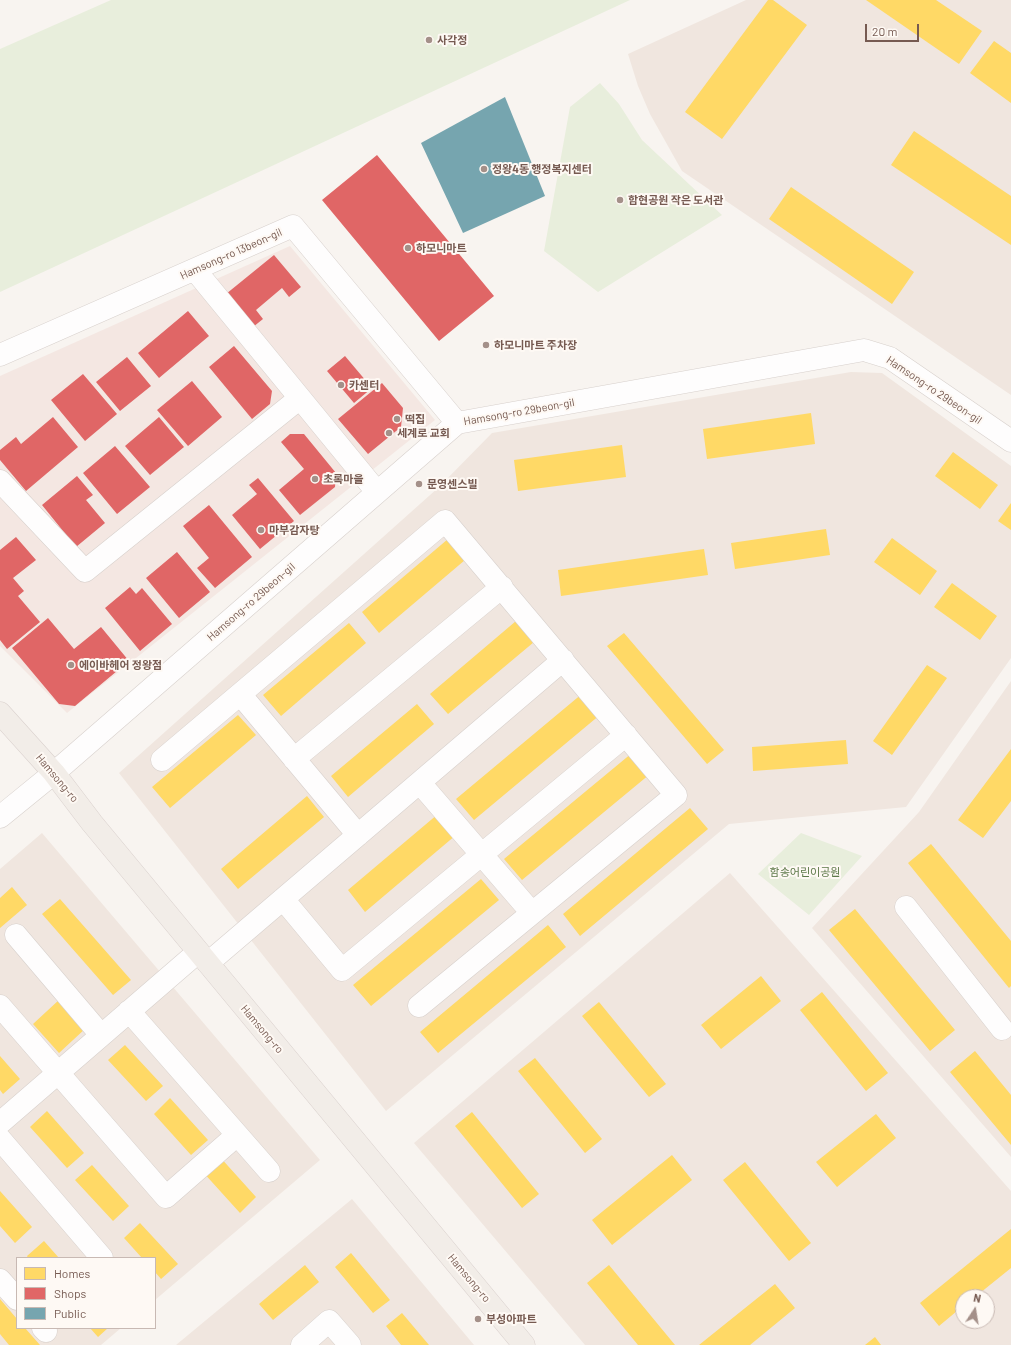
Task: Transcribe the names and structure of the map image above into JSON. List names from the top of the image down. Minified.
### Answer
{"streets":{"main road":["Hamsong-ro"],"street":["Hamsong-ro 13beon-gil","Hamsong-ro 29beon-gil"]},"crossings":[["Hamsong-ro 13beon-gil","Hamsong-ro 29beon-gil"],["Hamsong-ro 29beon-gil","Hamsong-ro"]],"parks":["함송어린이공원"],"places":["사각정","정왕4동 행정복지센터","함현공원 작은 도서관","하모니마트","하모니마트 주차장","카센터","떡집","세계로 교회","초록마을","문영센스빌","마부감자탕","에이바헤어 정왕점","부성아파트"],"legend":["Homes","Shops","Public"],"scale_bar":"20 m","north":"top"}
